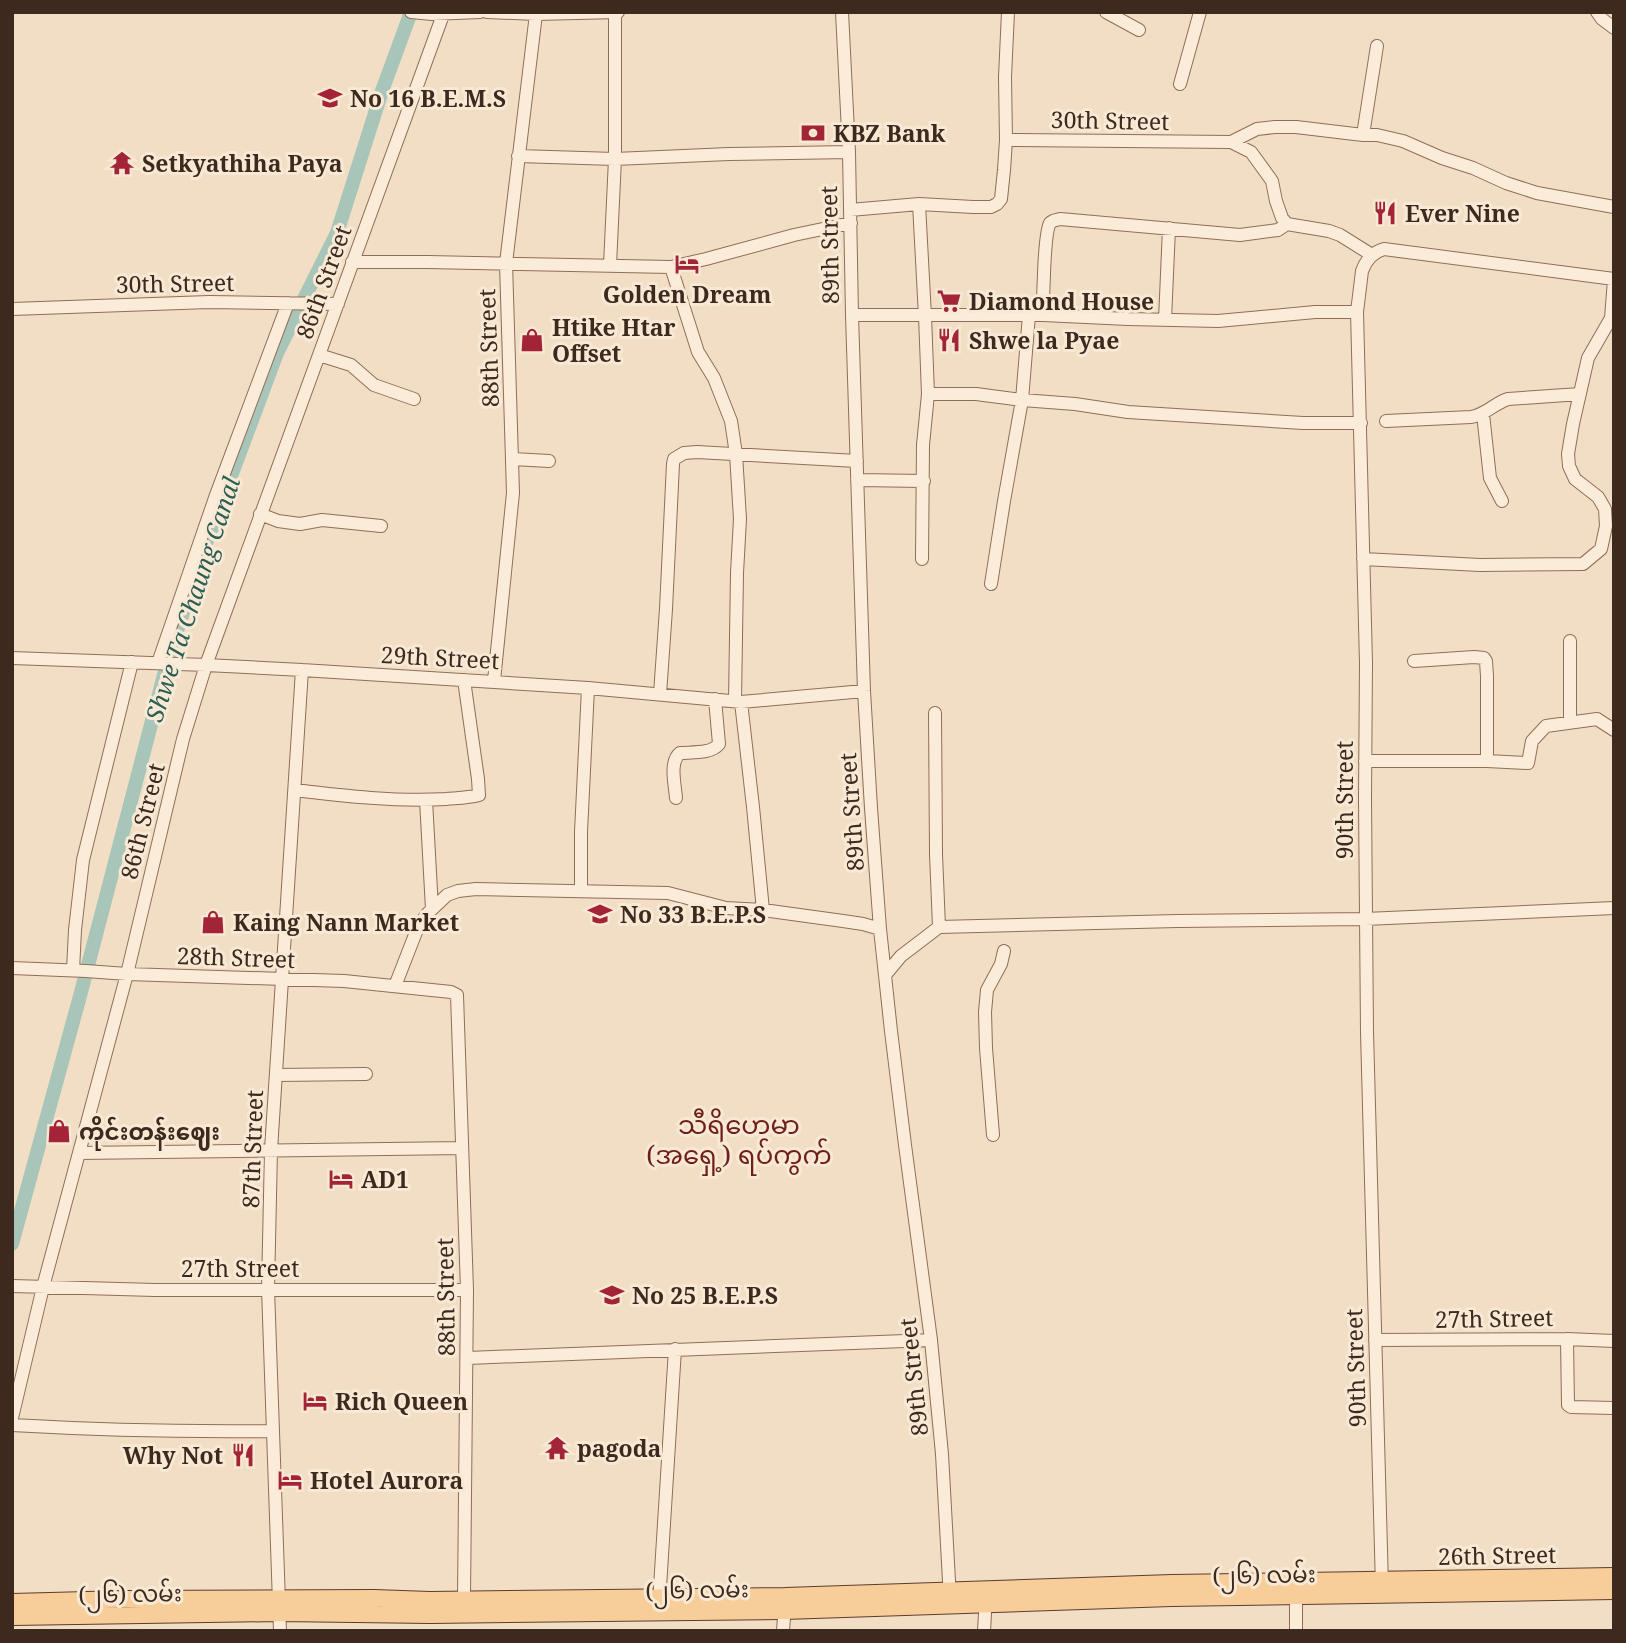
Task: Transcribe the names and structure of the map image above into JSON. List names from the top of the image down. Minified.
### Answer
{"streets":{"main road":["26th Street","(၂၆) လမ်း"],"street":["30th Street","89th Street","86th Street","88th Street","29th Street","90th Street","28th Street","87th Street","27th Street"]},"crossings":[["30th Street","86th Street"],["89th Street","29th Street"],["89th Street","(၂၆) လမ်း"],["86th Street","29th Street"],["86th Street","28th Street"],["86th Street","27th Street"],["88th Street","29th Street"],["88th Street","28th Street"],["88th Street","27th Street"],["88th Street","(၂၆) လမ်း"],["29th Street","87th Street"],["90th Street","27th Street"],["90th Street","26th Street"],["90th Street","(၂၆) လမ်း"],["28th Street","87th Street"],["87th Street","27th Street"],["87th Street","(၂၆) လမ်း"],["26th Street","(၂၆) လမ်း"]],"districts":["သီရိဟေမာ (အရှေ့) ရပ်ကွက်"],"water":["Shwe Ta Chaung Canal"],"places":{"school or university":["No 16 B.E.M.S","No 33 B.E.P.S","No 25 B.E.P.S"],"bank":["KBZ Bank"],"temple":["Setkyathiha Paya","pagoda"],"restaurant":["Ever Nine","Shwe la Pyae","Why Not"],"hotel":["Golden Dream","AD1","Rich Queen","Hotel Aurora"],"supermarket":["Diamond House"],"shop":["Htike Htar Offset","Kaing Nann Market","ကိုင်းတန်းဈေး"]}}
